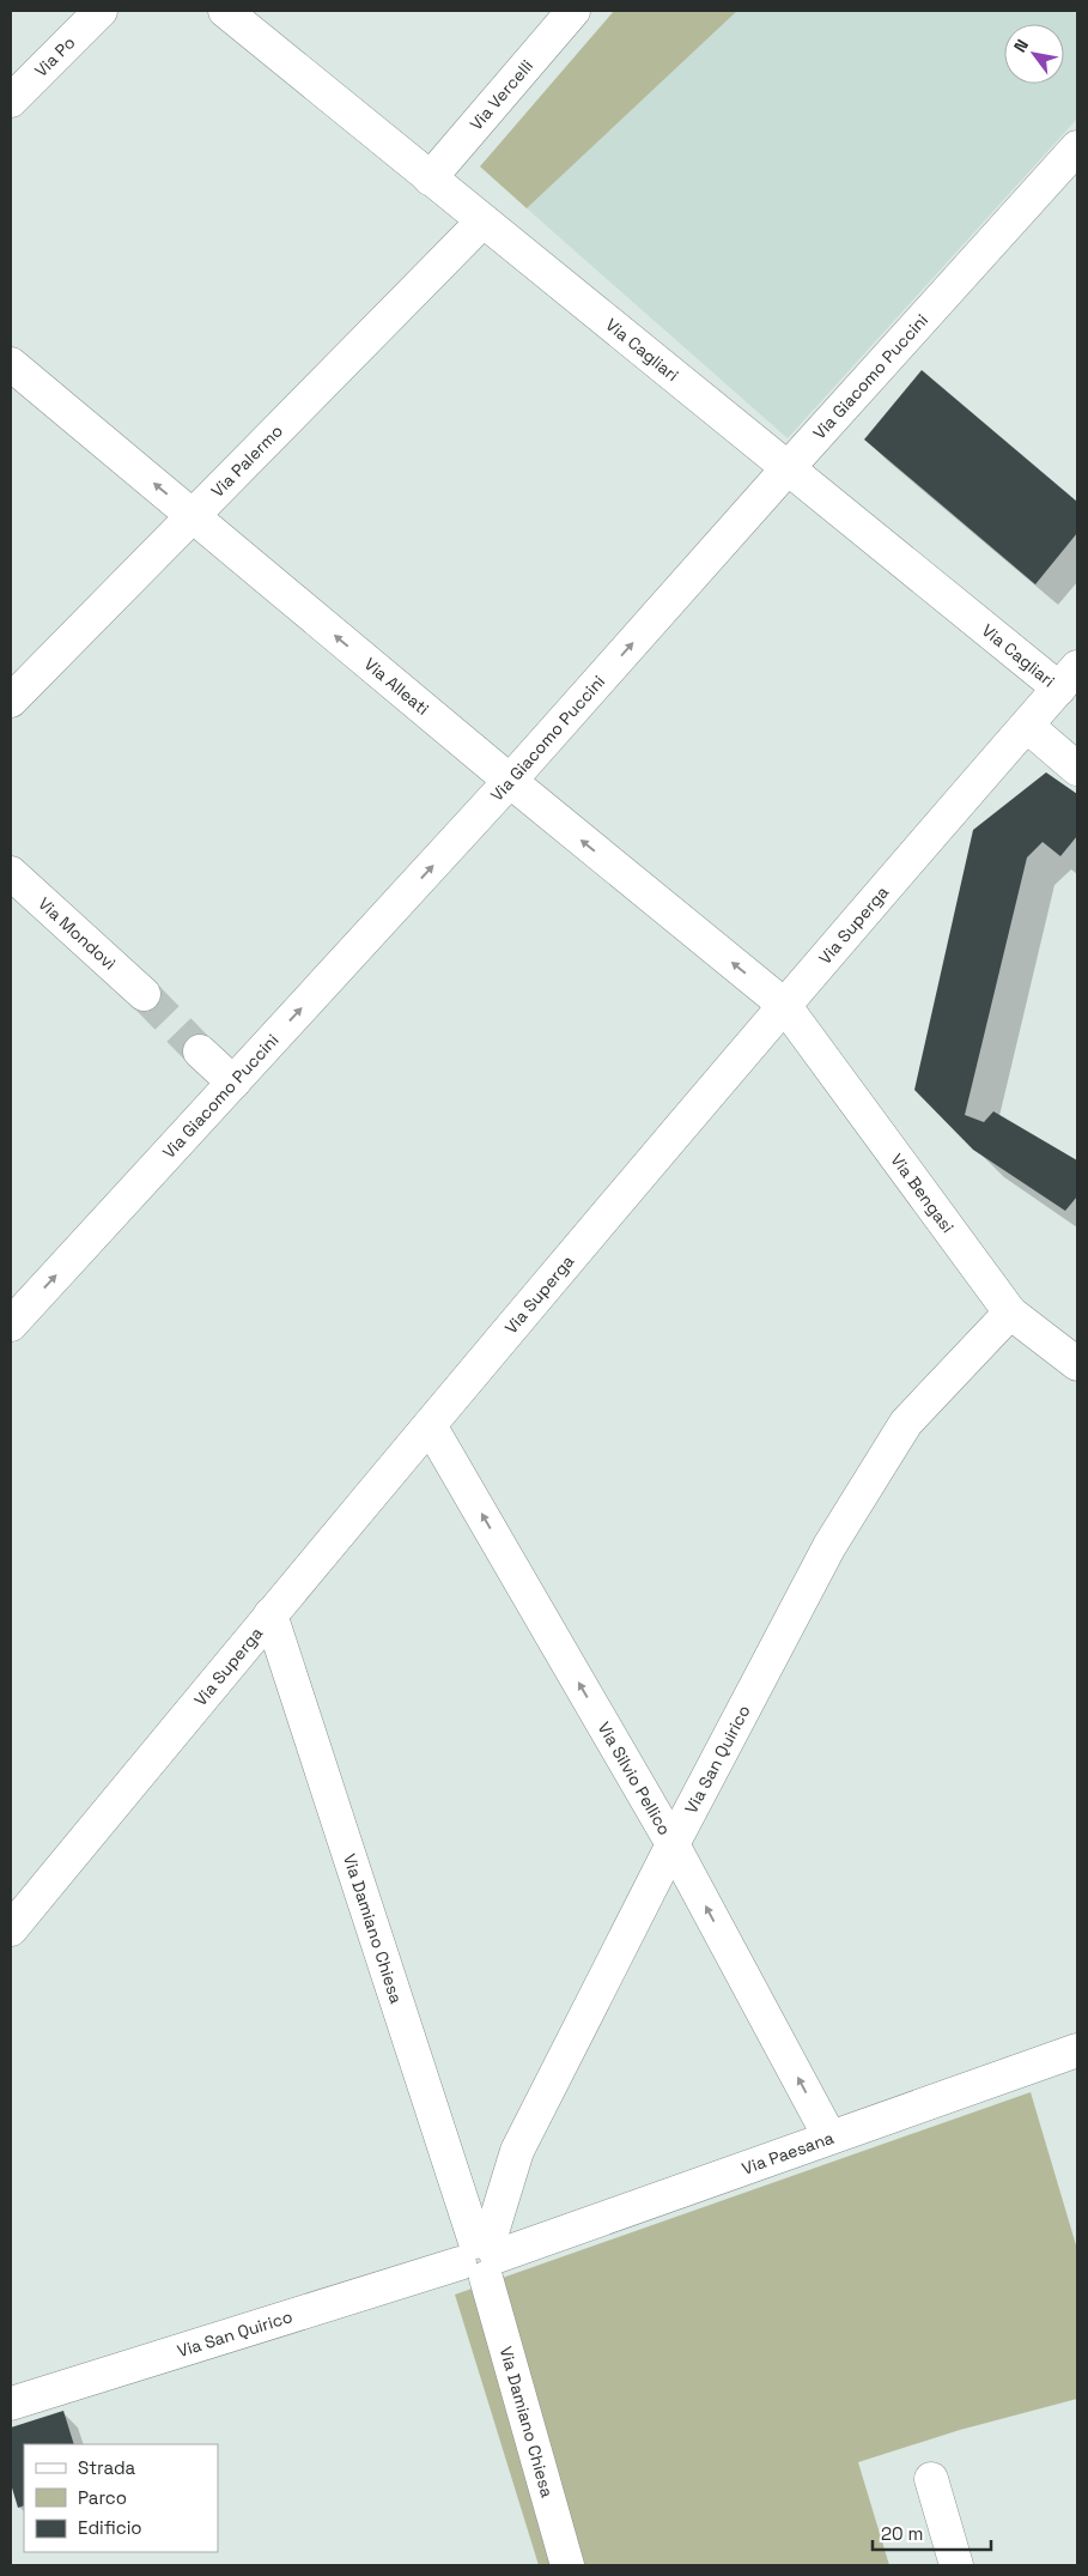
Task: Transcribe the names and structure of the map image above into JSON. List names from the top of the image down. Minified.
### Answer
{"streets":{"street":["Via Po","Via Vercelli","Via Cagliari","Via Giacomo Puccini","Via Palermo","Via Alleati","Via Superga","Via Mondovì","Via Bengasi","Via San Quirico","Via Silvio Pellico","Via Damiano Chiesa","Via Paesana"]},"crossings":[["Via Vercelli","Via Cagliari"],["Via Cagliari","Via Giacomo Puccini"],["Via Cagliari","Via Palermo"],["Via Cagliari","Via Superga"],["Via Giacomo Puccini","Via Alleati"],["Via Palermo","Via Alleati"],["Via Alleati","Via Superga"],["Via Alleati","Via Bengasi"],["Via Superga","Via Bengasi"],["Via Superga","Via Silvio Pellico"],["Via Superga","Via Damiano Chiesa"],["Via Bengasi","Via San Quirico"],["Via San Quirico","Via Silvio Pellico"],["Via San Quirico","Via Damiano Chiesa"],["Via San Quirico","Via Paesana"],["Via Silvio Pellico","Via Paesana"],["Via Damiano Chiesa","Via Paesana"]],"one_way":["Via Giacomo Puccini","Via Alleati","Via Silvio Pellico"],"legend":["Strada","Parco","Edificio"],"scale_bar":"20 m","north":"top left"}
